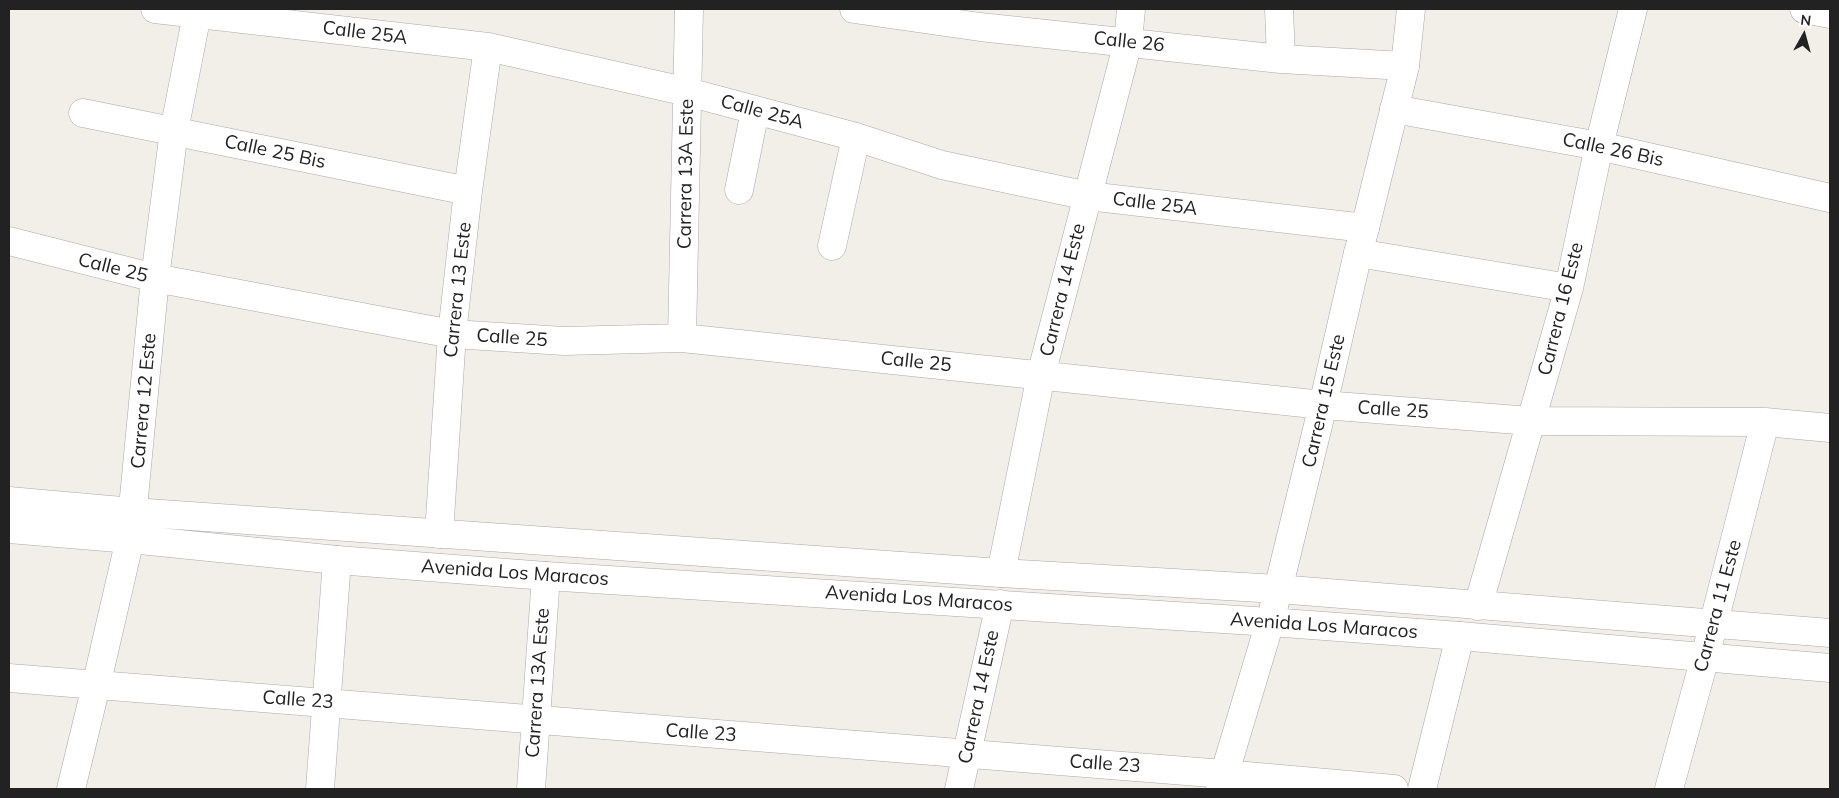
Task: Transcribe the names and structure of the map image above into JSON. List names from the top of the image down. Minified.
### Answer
{"streets":{"street":["Calle 25A","Calle 26","Calle 26 Bis","Calle 25 Bis","Carrera 13A Este","Calle 25","Carrera 13 Este","Carrera 14 Este","Carrera 16 Este","Carrera 12 Este","Carrera 15 Este","Avenida Los Maracos","Carrera 11 Este","Calle 23"]},"crossings":[["Calle 25A","Carrera 13A Este"],["Calle 25A","Carrera 13 Este"],["Calle 25A","Carrera 14 Este"],["Calle 25A","Carrera 16 Este"],["Calle 25A","Carrera 12 Este"],["Calle 25A","Carrera 15 Este"],["Calle 26","Carrera 14 Este"],["Calle 26","Carrera 15 Este"],["Calle 26 Bis","Carrera 16 Este"],["Calle 26 Bis","Carrera 15 Este"],["Calle 25 Bis","Carrera 13 Este"],["Calle 25 Bis","Carrera 12 Este"],["Carrera 13A Este","Calle 25"],["Carrera 13A Este","Avenida Los Maracos"],["Carrera 13A Este","Calle 23"],["Calle 25","Carrera 13 Este"],["Calle 25","Carrera 14 Este"],["Calle 25","Carrera 16 Este"],["Calle 25","Carrera 12 Este"],["Calle 25","Carrera 15 Este"],["Calle 25","Carrera 11 Este"],["Carrera 13 Este","Avenida Los Maracos"],["Carrera 14 Este","Avenida Los Maracos"],["Carrera 14 Este","Calle 23"],["Carrera 16 Este","Avenida Los Maracos"],["Carrera 12 Este","Avenida Los Maracos"],["Carrera 12 Este","Calle 23"],["Carrera 15 Este","Avenida Los Maracos"],["Carrera 15 Este","Calle 23"],["Avenida Los Maracos","Carrera 11 Este"]],"north":"top"}
